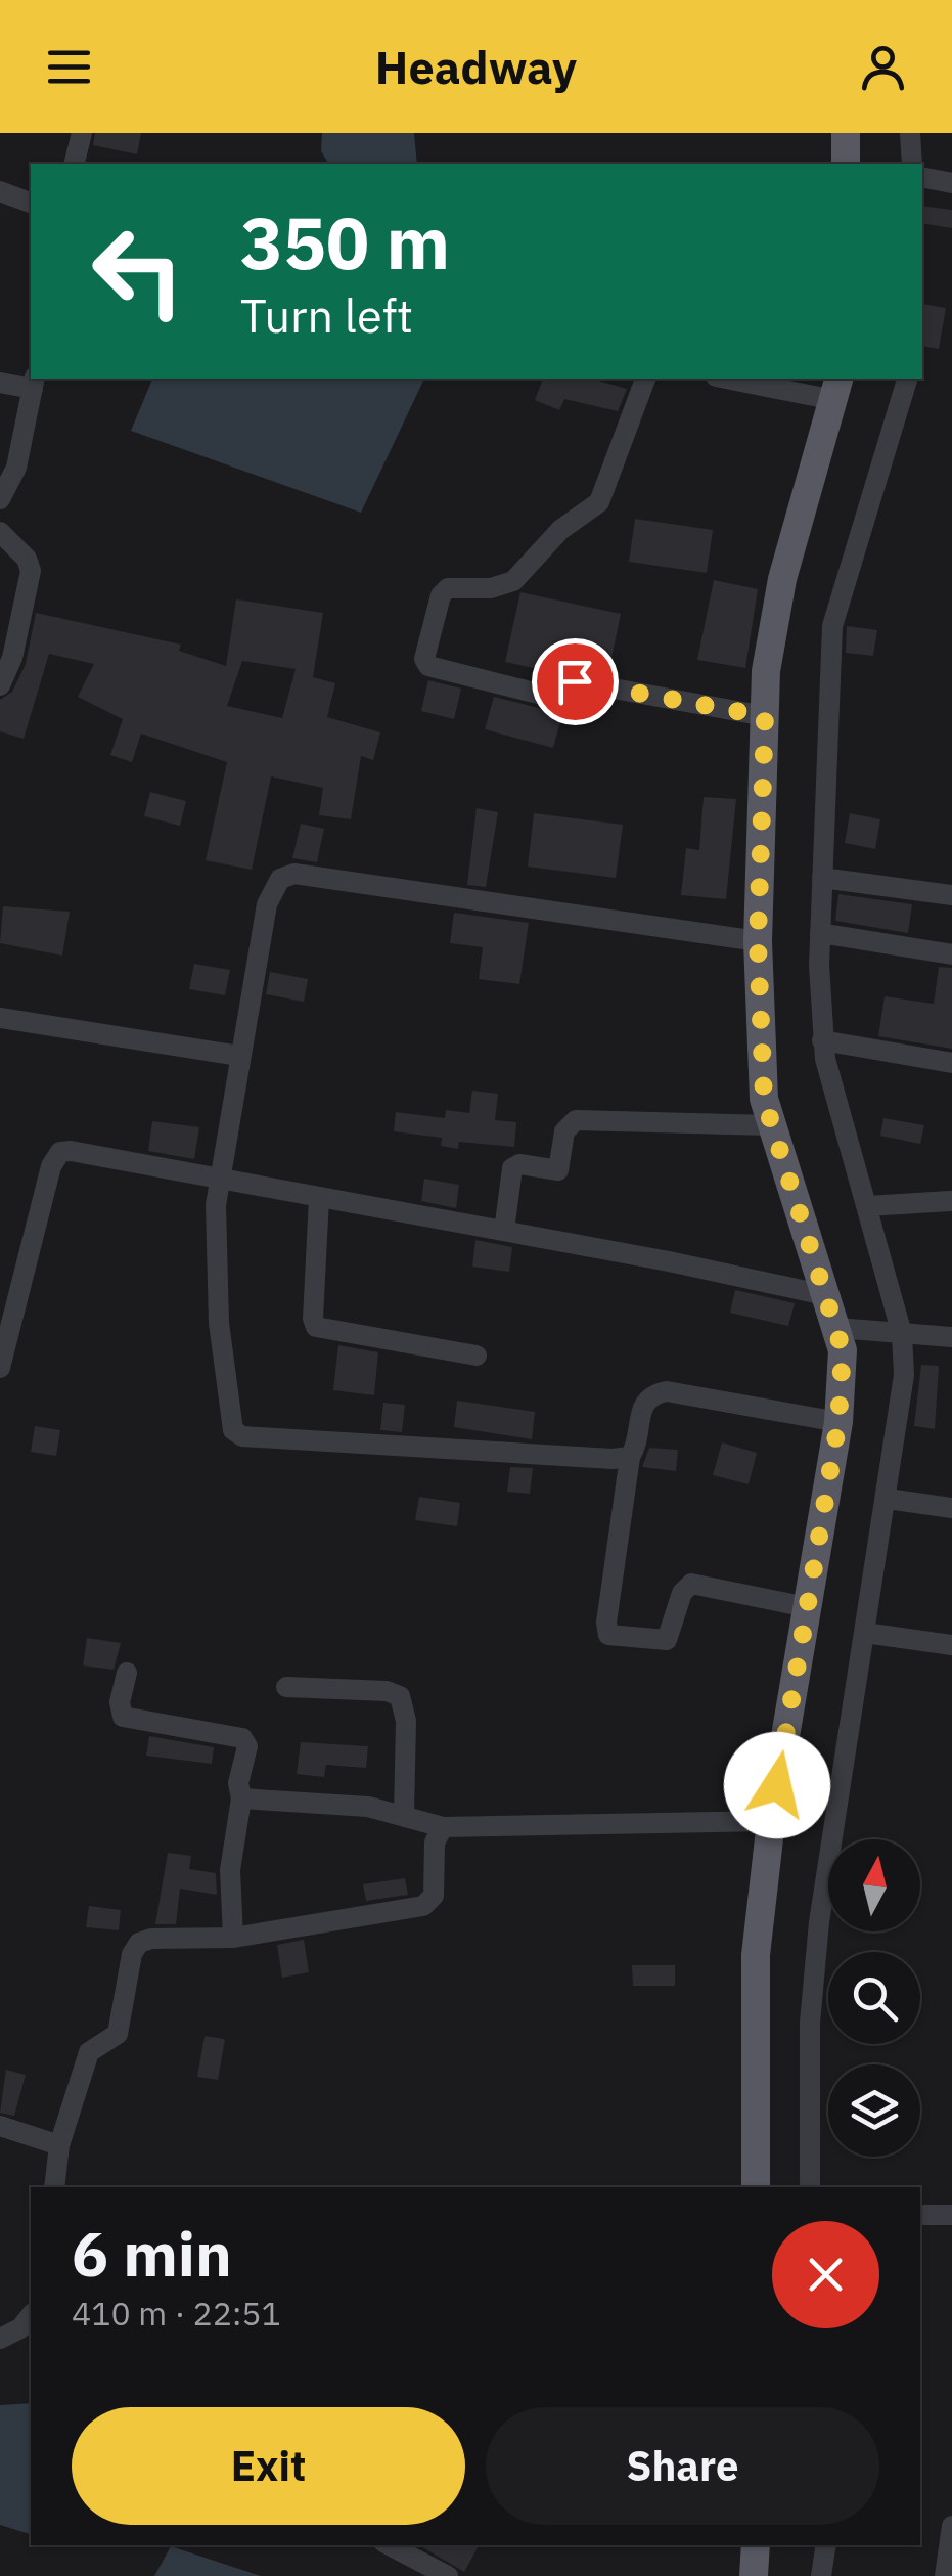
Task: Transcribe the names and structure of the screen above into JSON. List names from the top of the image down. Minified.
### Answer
{"north":"top","page":{"header":"Headway","turn":["350 m","Turn left"],"heading":["6 min","410 m · 22:51"],"buttons":["Exit","Share"]}}
